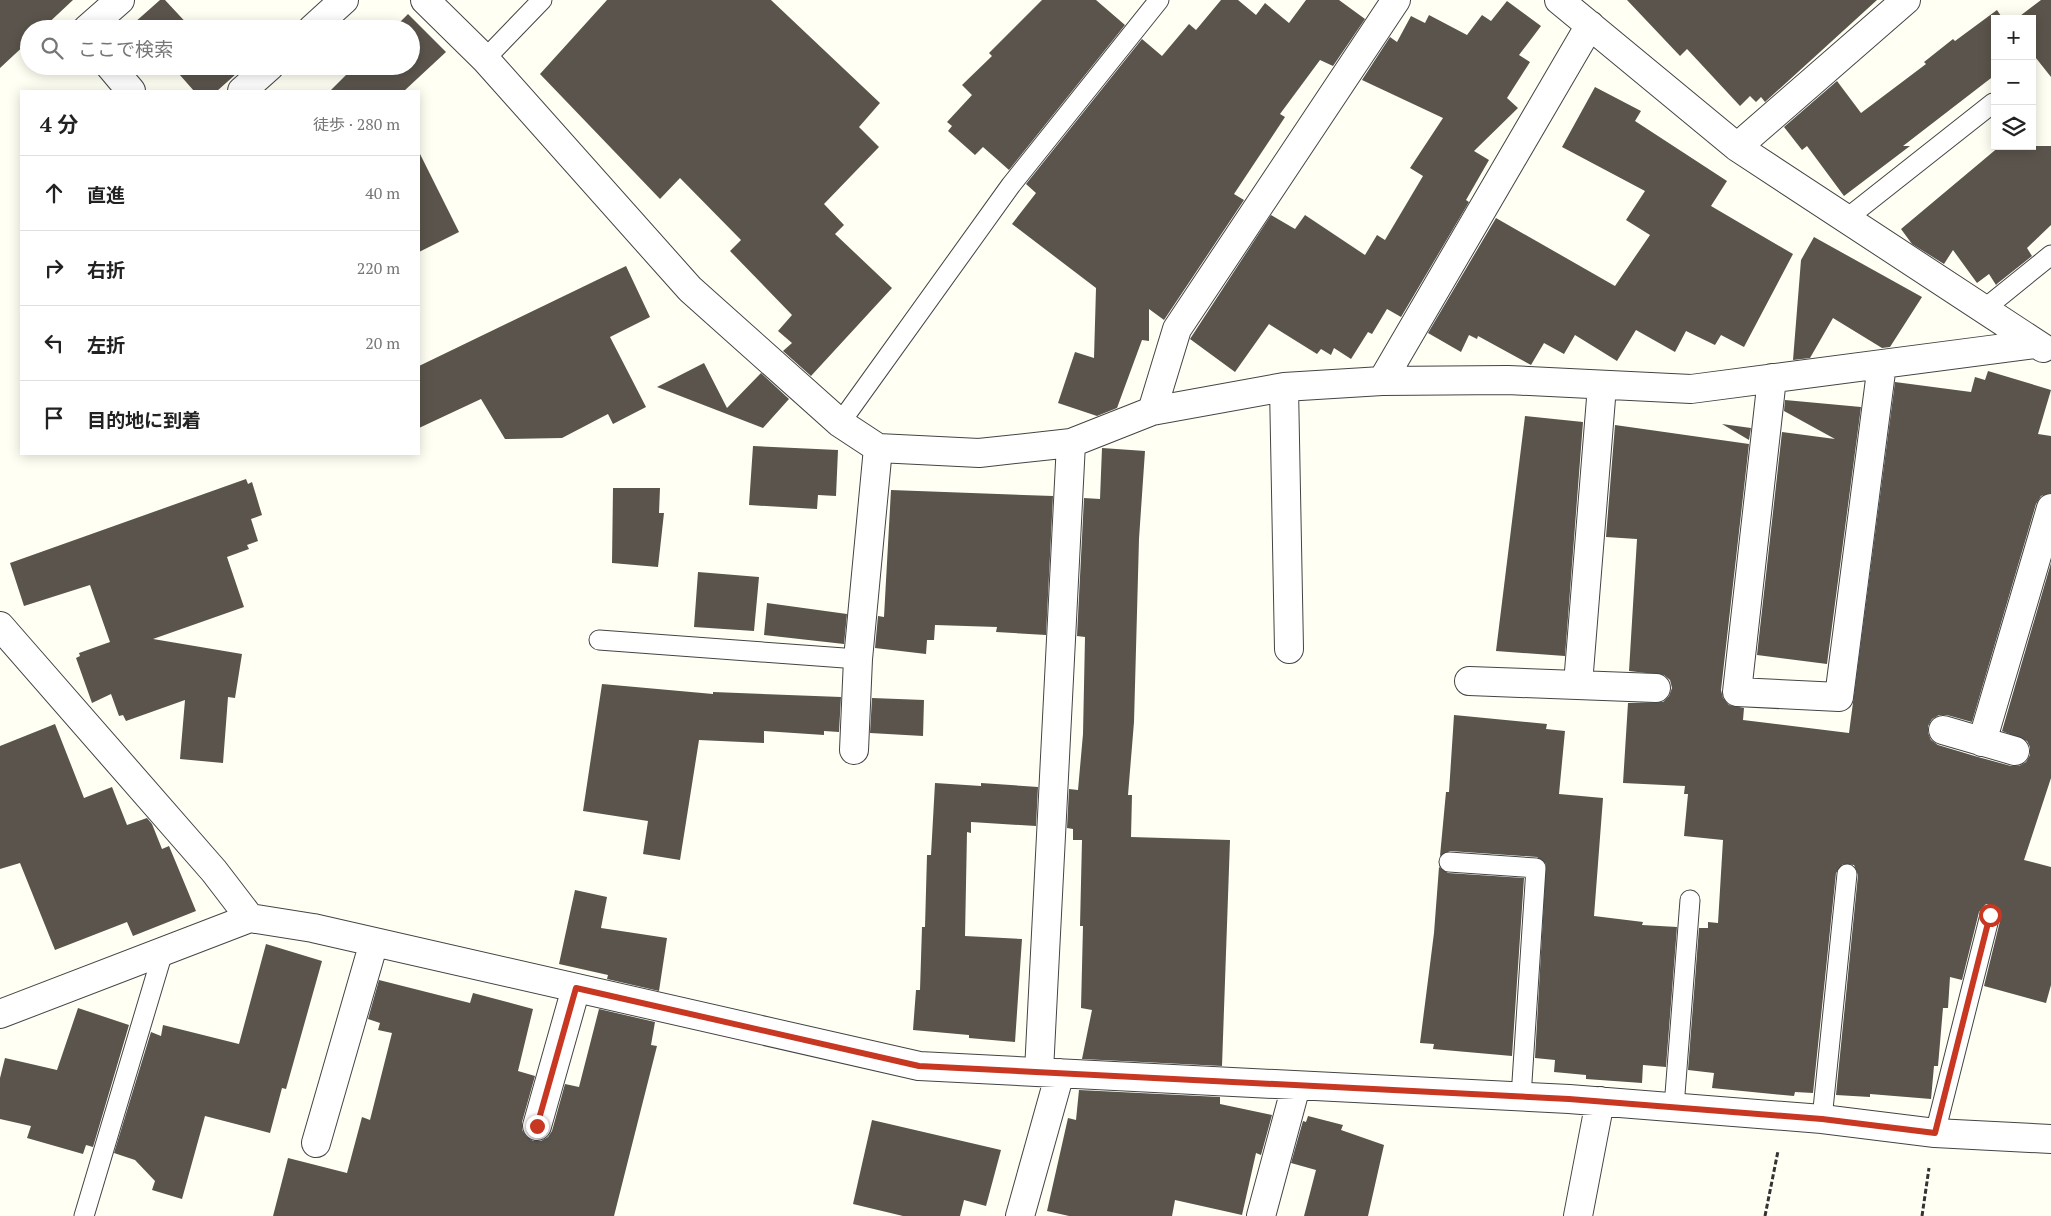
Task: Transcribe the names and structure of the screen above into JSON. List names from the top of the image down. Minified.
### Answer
{"page":{"map_buttons":["+","−"],"search":"ここで検索","heading":["4 分","徒歩 · 280 m"],"list":[["直進","40 m"],["右折","220 m"],["左折","20 m"],"目的地に到着"]}}
